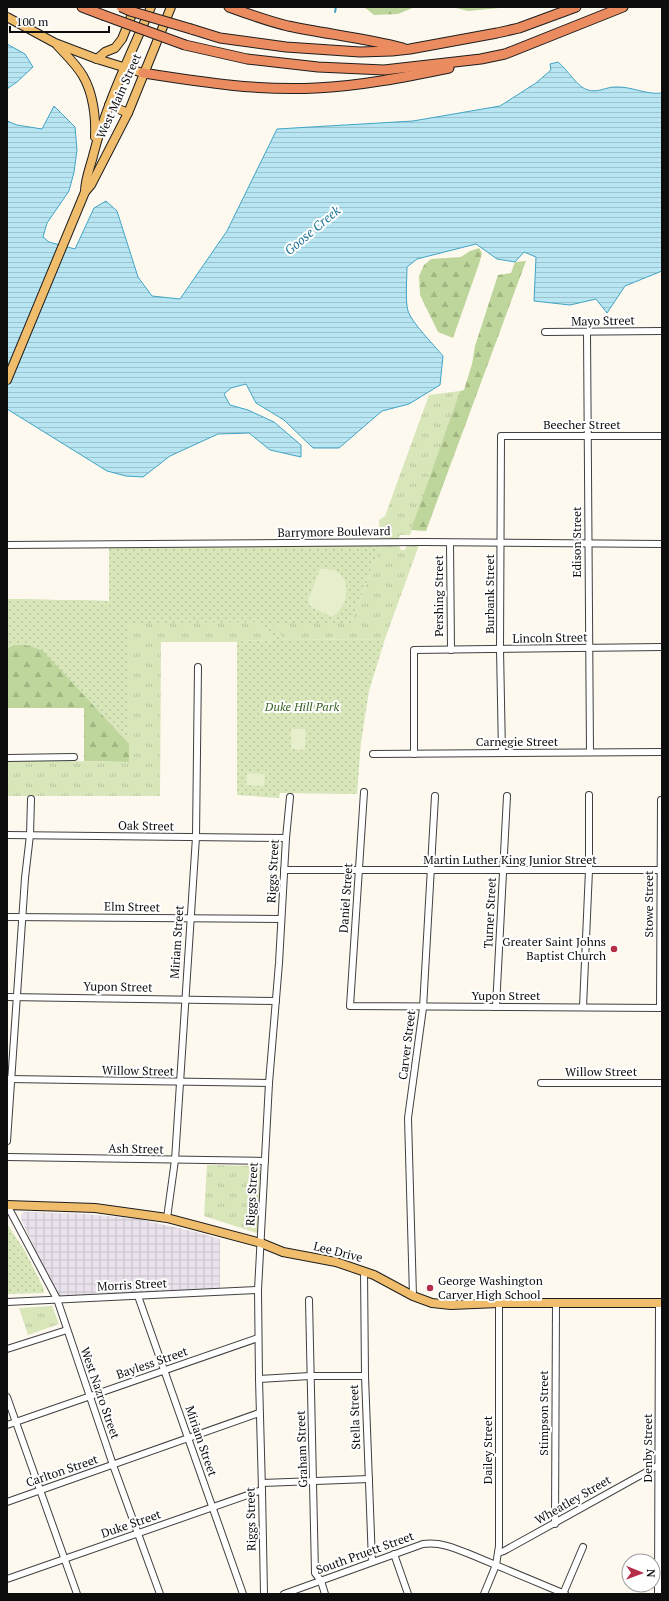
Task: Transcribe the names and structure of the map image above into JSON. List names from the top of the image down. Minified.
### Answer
{"streets":{"main road":["West Main Street","Lee Drive"],"street":["Mayo Street","Beecher Street","Barrymore Boulevard","Edison Street","Burbank Street","Pershing Street","Lincoln Street","Carnegie Street","Oak Street","Martin Luther King Junior Street","Riggs Street","Daniel Street","Stowe Street","Elm Street","Turner Street","Miriam Street","Yupon Street","Carver Street","Willow Street","Ash Street","Morris Street","Bayless Street","West Nazro Street","Stimpson Street","Stella Street","Denby Street","Graham Street","Dailey Street","Carlton Street","Wheatley Street","Duke Street","South Pruett Street"]},"crossings":[["Mayo Street","Edison Street"],["Beecher Street","Edison Street"],["Beecher Street","Burbank Street"],["Barrymore Boulevard","Edison Street"],["Barrymore Boulevard","Burbank Street"],["Barrymore Boulevard","Pershing Street"],["Edison Street","Lincoln Street"],["Edison Street","Carnegie Street"],["Burbank Street","Lincoln Street"],["Burbank Street","Carnegie Street"],["Pershing Street","Lincoln Street"],["Lincoln Street","Carnegie Street"],["Oak Street","Riggs Street"],["Oak Street","Miriam Street"],["Martin Luther King Junior Street","Riggs Street"],["Martin Luther King Junior Street","Daniel Street"],["Martin Luther King Junior Street","Stowe Street"],["Martin Luther King Junior Street","Turner Street"],["Martin Luther King Junior Street","Carver Street"],["Riggs Street","Elm Street"],["Riggs Street","Yupon Street"],["Riggs Street","Willow Street"],["Riggs Street","Ash Street"],["Riggs Street","Lee Drive"],["Riggs Street","Morris Street"],["Riggs Street","Bayless Street"],["Riggs Street","Carlton Street"],["Riggs Street","Duke Street"],["Daniel Street","Yupon Street"],["Stowe Street","Yupon Street"],["Elm Street","Miriam Street"],["Turner Street","Yupon Street"],["Miriam Street","Yupon Street"],["Miriam Street","Willow Street"],["Miriam Street","Ash Street"],["Miriam Street","Lee Drive"],["Miriam Street","Morris Street"],["Miriam Street","Bayless Street"],["Miriam Street","Carlton Street"],["Miriam Street","Duke Street"],["Yupon Street","Carver Street"],["Carver Street","Lee Drive"],["Lee Drive","West Nazro Street"],["Lee Drive","Stimpson Street"],["Lee Drive","Stella Street"],["Lee Drive","Denby Street"],["Lee Drive","Dailey Street"],["Morris Street","West Nazro Street"],["Bayless Street","West Nazro Street"],["West Nazro Street","Carlton Street"],["West Nazro Street","Duke Street"],["Stimpson Street","Wheatley Street"],["Stella Street","Duke Street"],["Stella Street","South Pruett Street"],["Denby Street","Wheatley Street"],["Graham Street","Duke Street"],["Graham Street","South Pruett Street"],["Dailey Street","Wheatley Street"],["Dailey Street","South Pruett Street"]],"water":["Goose Creek"],"parks":["Duke Hill Park"],"places":["Greater Saint Johns Baptist Church","George Washington Carver High School"],"scale_bar":"100 m","north":"right"}
